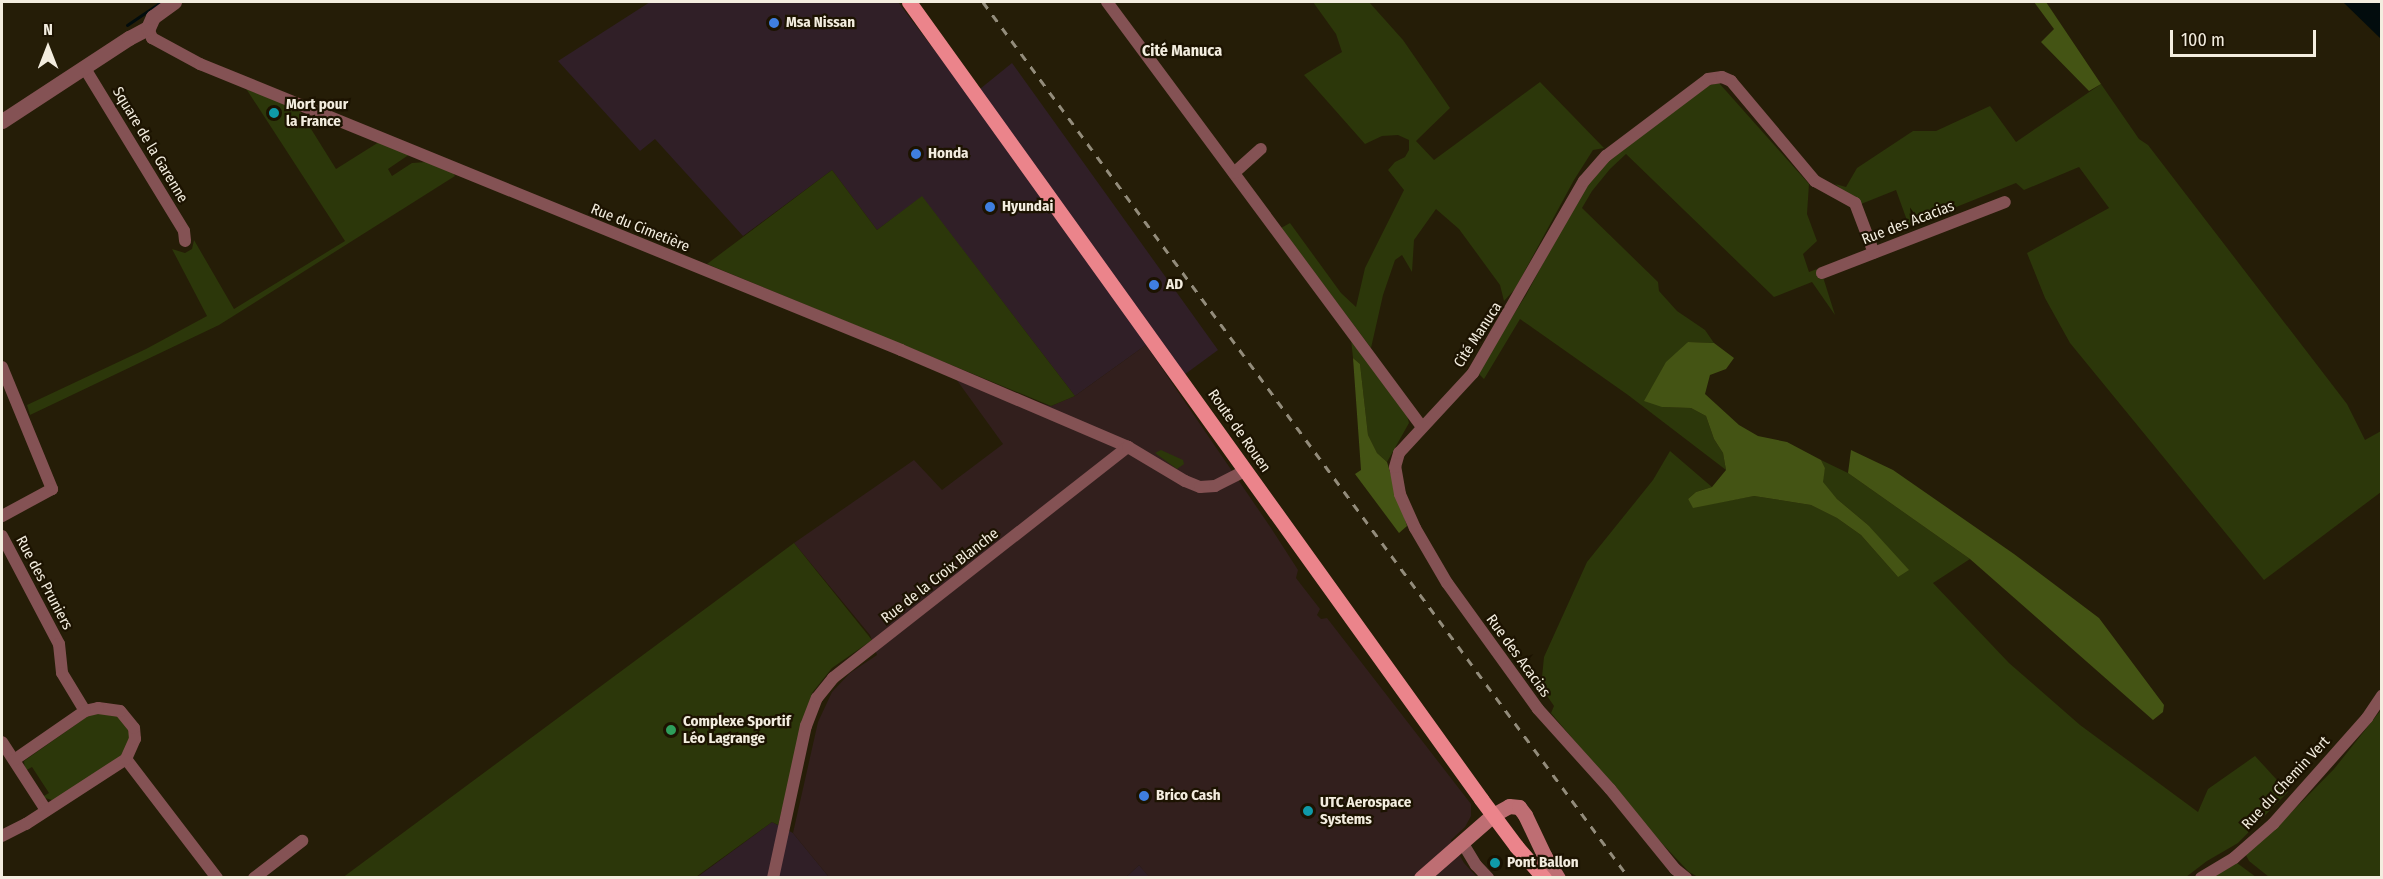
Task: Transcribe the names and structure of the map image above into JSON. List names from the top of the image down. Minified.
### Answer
{"streets":{"main road":["Route de Rouen"],"street":["Square de la Garenne","Rue des Acacias","Rue du Cimetière","Cité Manuca","Rue de la Croix Blanche","Rue des Pruniers","Rue du Chemin Vert"]},"crossings":[["Rue des Acacias","Cité Manuca"],["Rue du Cimetière","Rue de la Croix Blanche"]],"districts":["Cité Manuca"],"places":["Msa Nissan","Mort pour la France","Honda","Hyundai","AD","Complexe Sportif Léo Lagrange","Brico Cash","UTC Aerospace Systems","Pont Ballon"],"scale_bar":"100 m","north":"top"}
